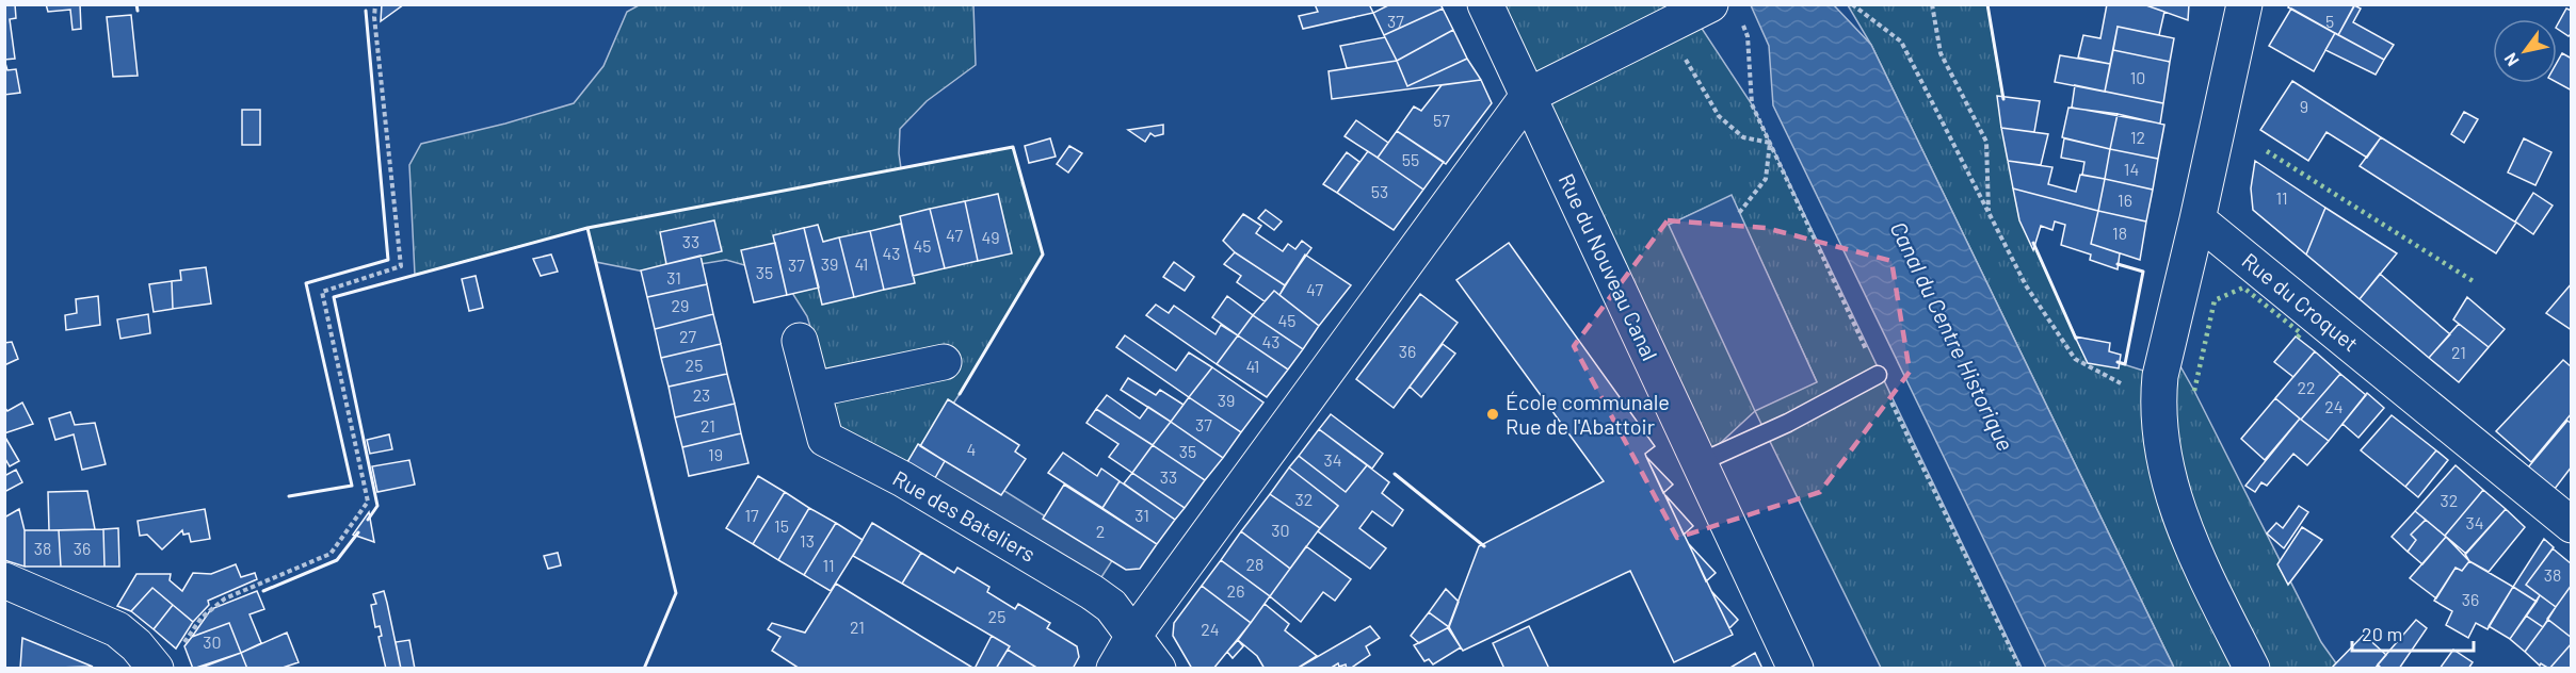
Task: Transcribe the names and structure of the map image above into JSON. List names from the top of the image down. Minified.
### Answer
{"streets":{"street":["Rue du Nouveau Canal","Rue du Croquet","Rue des Bateliers"]},"water":["Canal du Centre Historique"],"places":["École communale Rue de l'Abattoir"],"house_numbers":["37","5","10","9","57","12","55","14","53","11","16","18","47","49","33","45","43","39","41","37","35","31","47","29","45","27","43","36","21","25","41","22","23","39","24","37","21","4","35","19","34","33","32","32","17","31","34","15","30","2","13","38","36","28","11","38","26","36","25","21","24","30"],"scale_bar":"20 m","north":"bottom left"}
